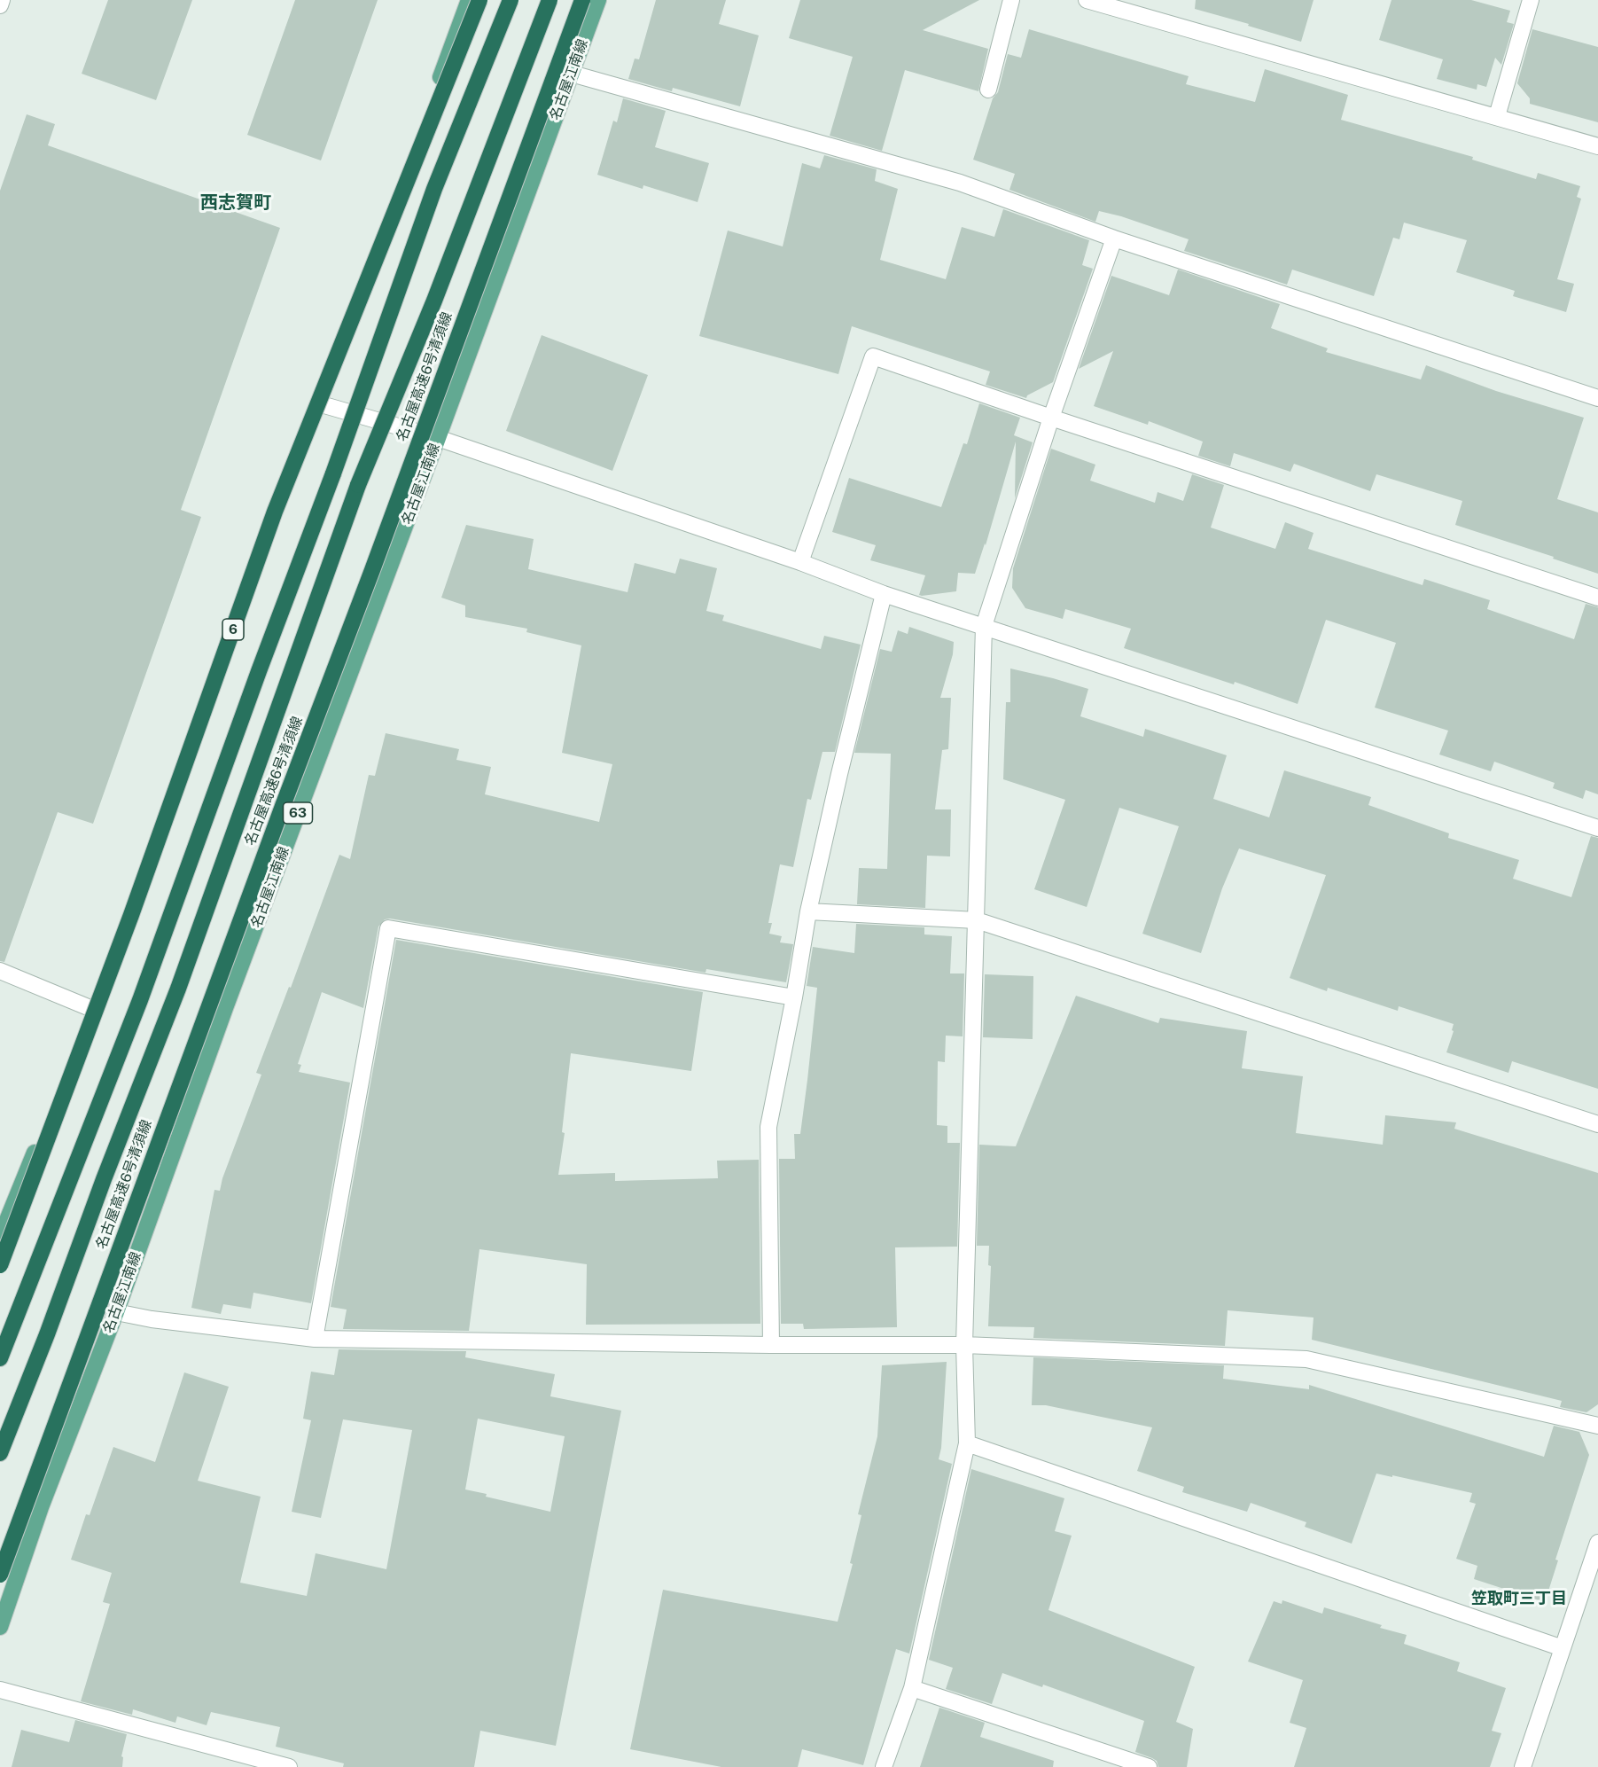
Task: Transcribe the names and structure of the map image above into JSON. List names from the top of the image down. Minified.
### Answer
{"streets":{"highway":["名古屋高速6号清須線","6"],"main road":["名古屋江南線","63"]},"districts":["西志賀町","笠取町三丁目"]}
